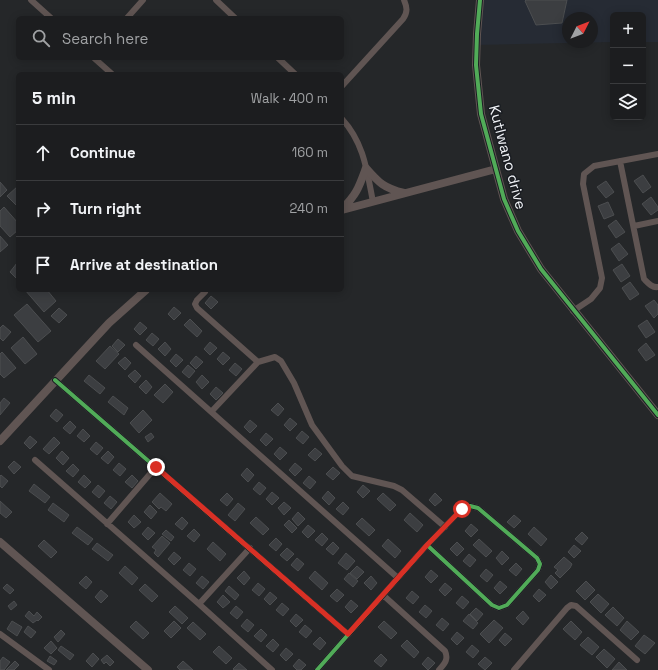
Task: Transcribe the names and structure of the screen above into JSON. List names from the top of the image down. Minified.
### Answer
{"streets":{"street":["Kutlwano drive"]},"north":"top right","page":{"map_buttons":["+","−"],"search":"Search here","heading":["5 min","Walk · 400 m"],"list":[["Continue","160 m"],["Turn right","240 m"],"Arrive at destination"]}}
